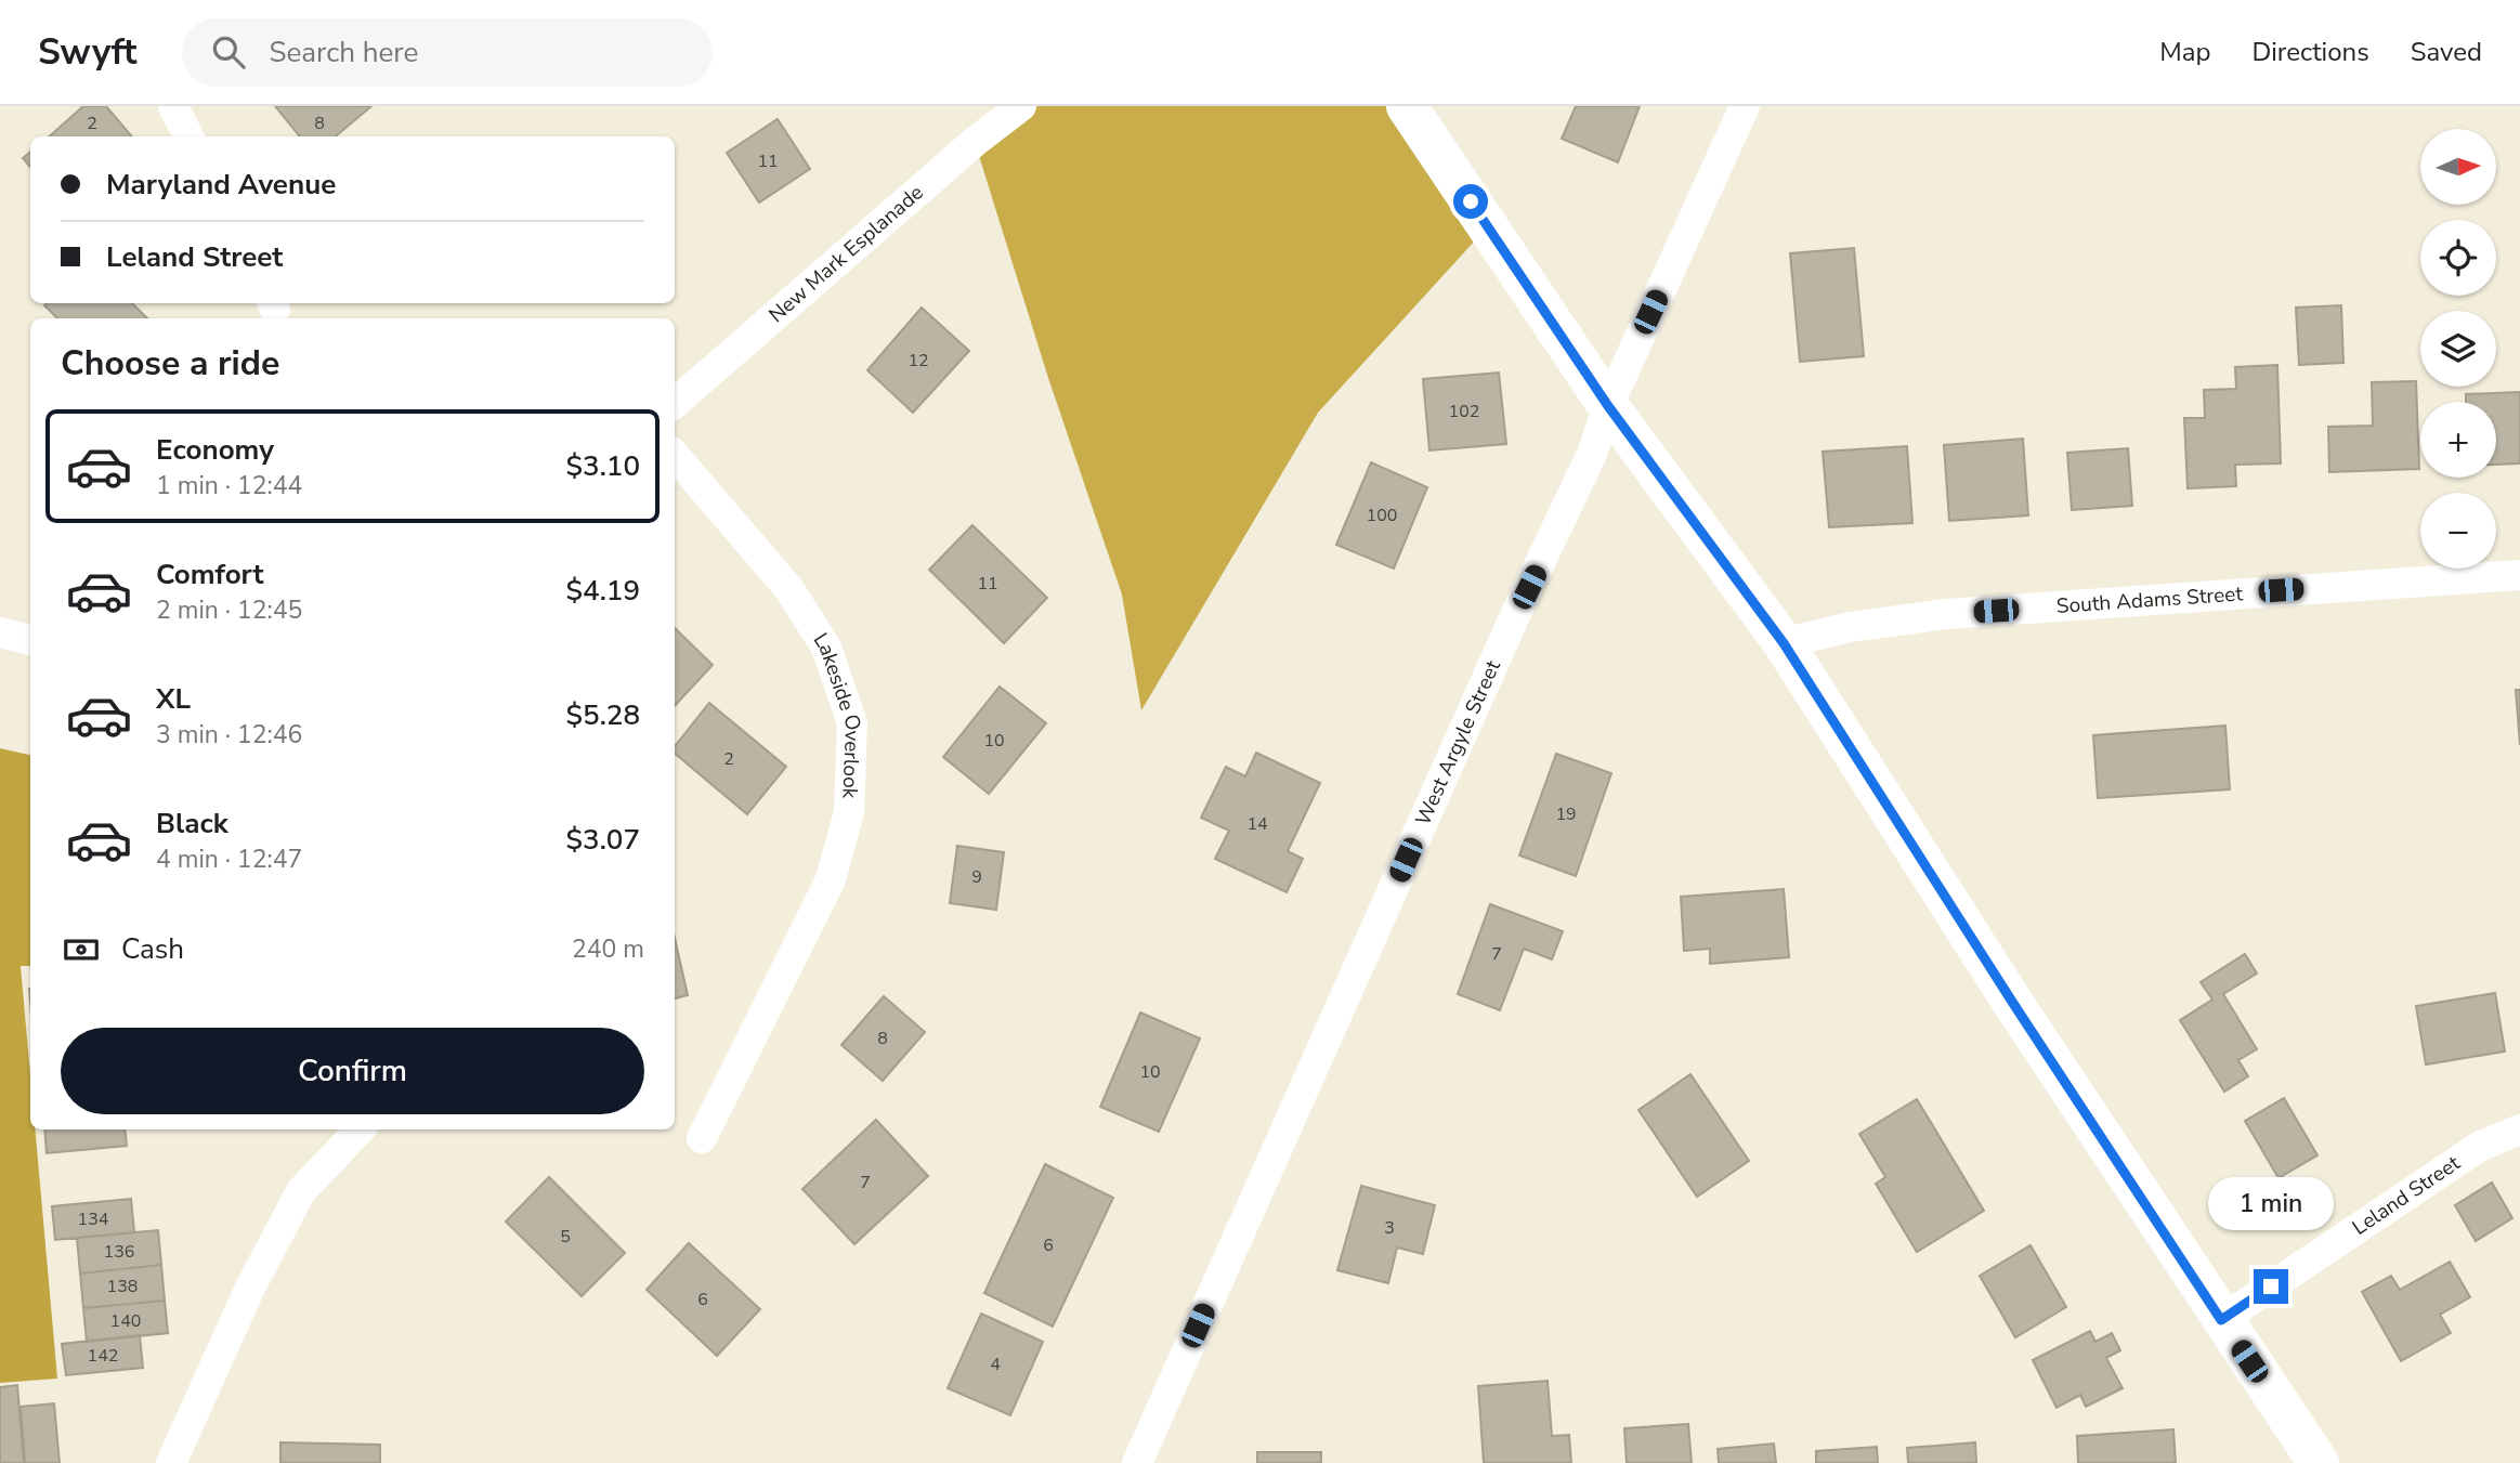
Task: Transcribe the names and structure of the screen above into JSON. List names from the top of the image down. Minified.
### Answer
{"streets":{"street":["New Mark Esplanade","South Adams Street","Lakeside Overlook","West Argyle Street","Leland Street"]},"house_numbers":["2","8","11","12","102","100","11","10","2","19","14","9","7","8","10","7","134","3","5","6","136","138","6","140","142","4"],"north":"right","page":{"header":"Swyft","search":"Search here","nav":["Map","Directions","Saved"],"map_buttons":["+","−"],"banner":["Maryland Avenue","Leland Street"],"heading":"Choose a ride","list":[{"name":"Economy","note":"1 min · 12:44","value":"$3.10"},{"name":"Comfort","note":"2 min · 12:45","value":"$4.19"},{"name":"XL","note":"3 min · 12:46","value":"$5.28"},{"name":"Black","note":"4 min · 12:47","value":"$3.07"}],"pay":["Cash","240 m"],"buttons":"Confirm","bubble":"1 min"}}
